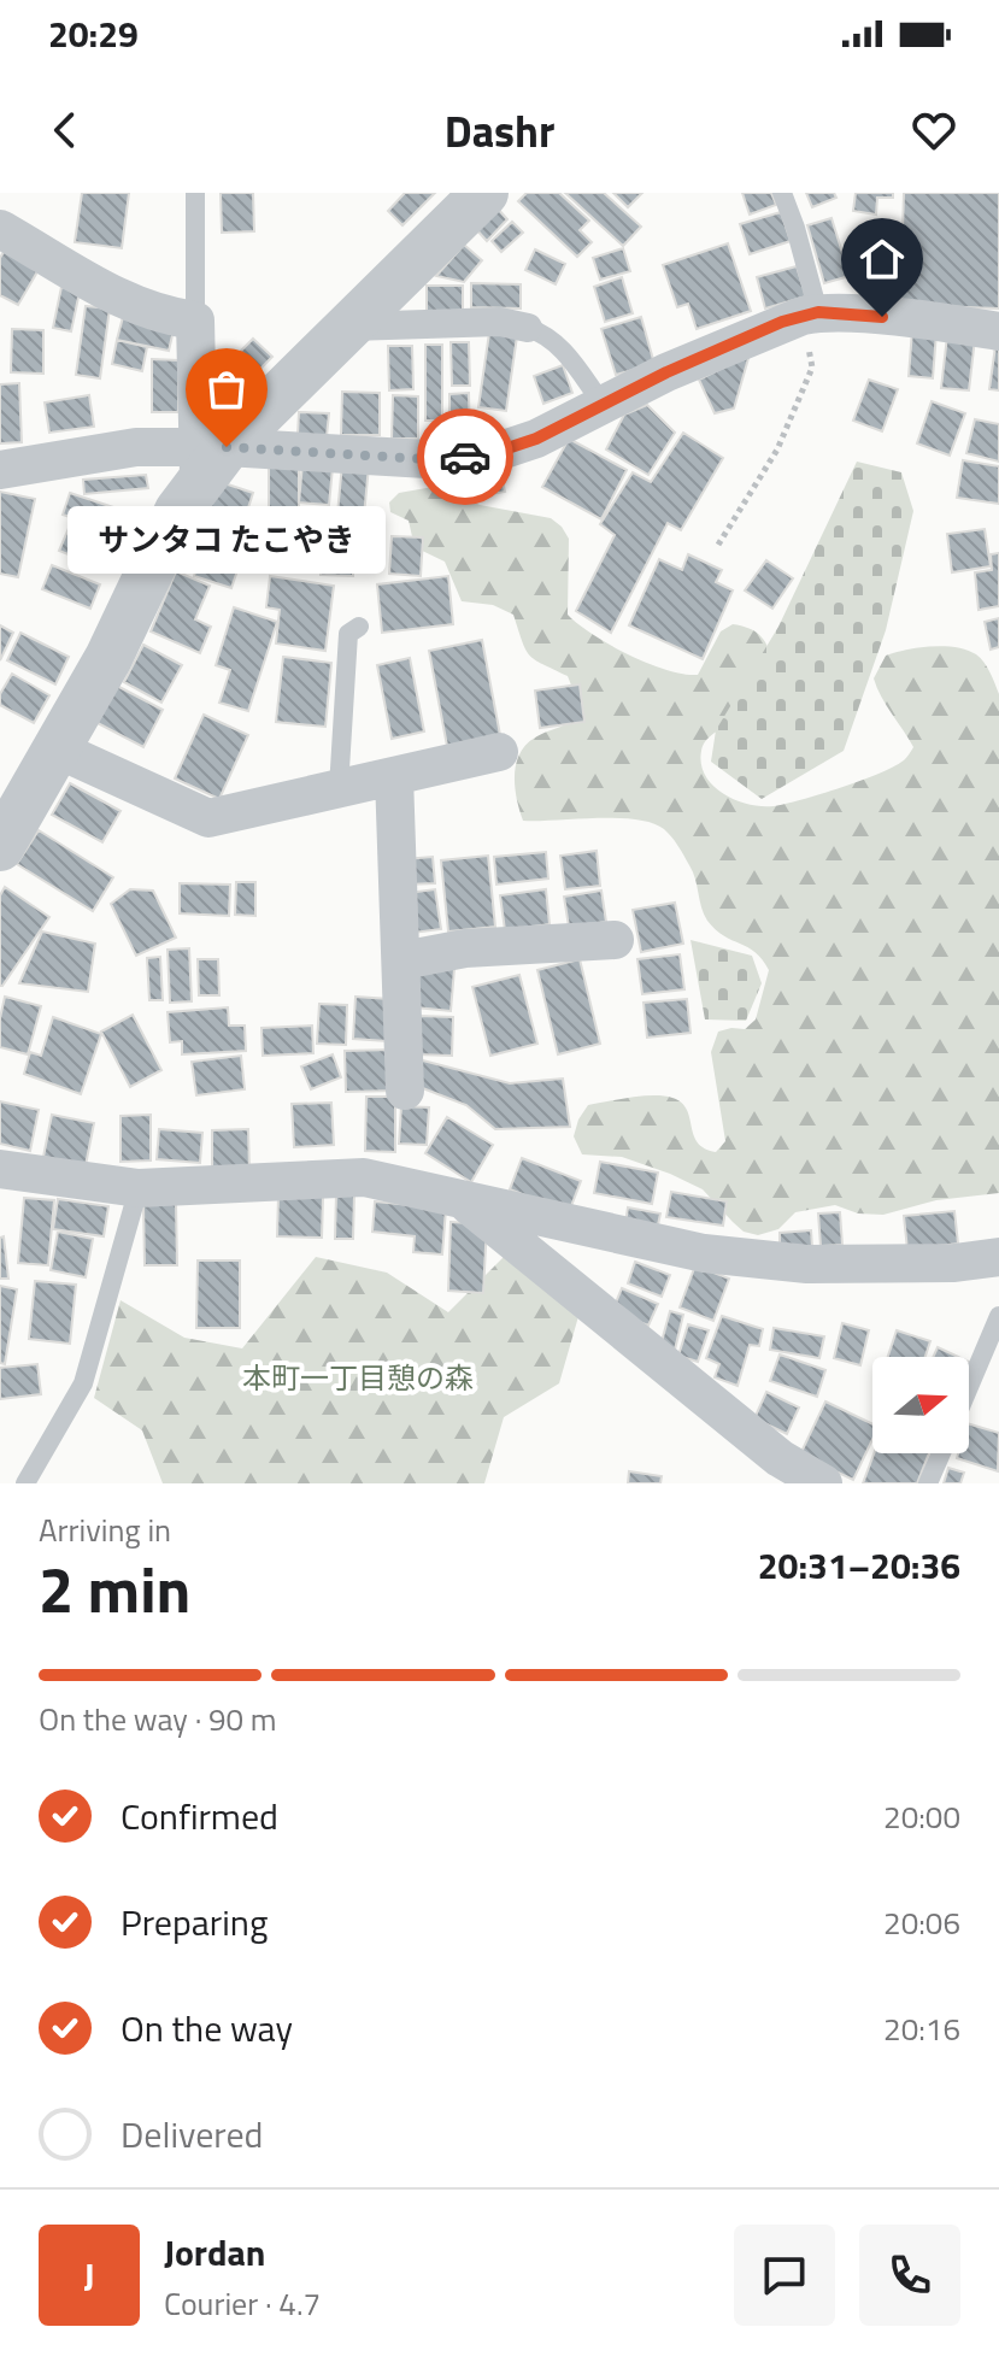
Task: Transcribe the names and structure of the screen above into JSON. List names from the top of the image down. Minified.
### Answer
{"parks":["本町一丁目憩の森"],"places":["サンタコ たこやき"],"north":"right","page":{"status":"20:29","header":"Dashr","bubble":"サンタコ たこやき","heading":["2 min","Arriving in","20:31–20:36"],"panel":["Jordan","Courier · 4.7"],"bar":"On the way · 90 m","list":[["Confirmed","20:00"],["Preparing","20:06"],["On the way","20:16"],"Delivered"],"round":"J"}}
